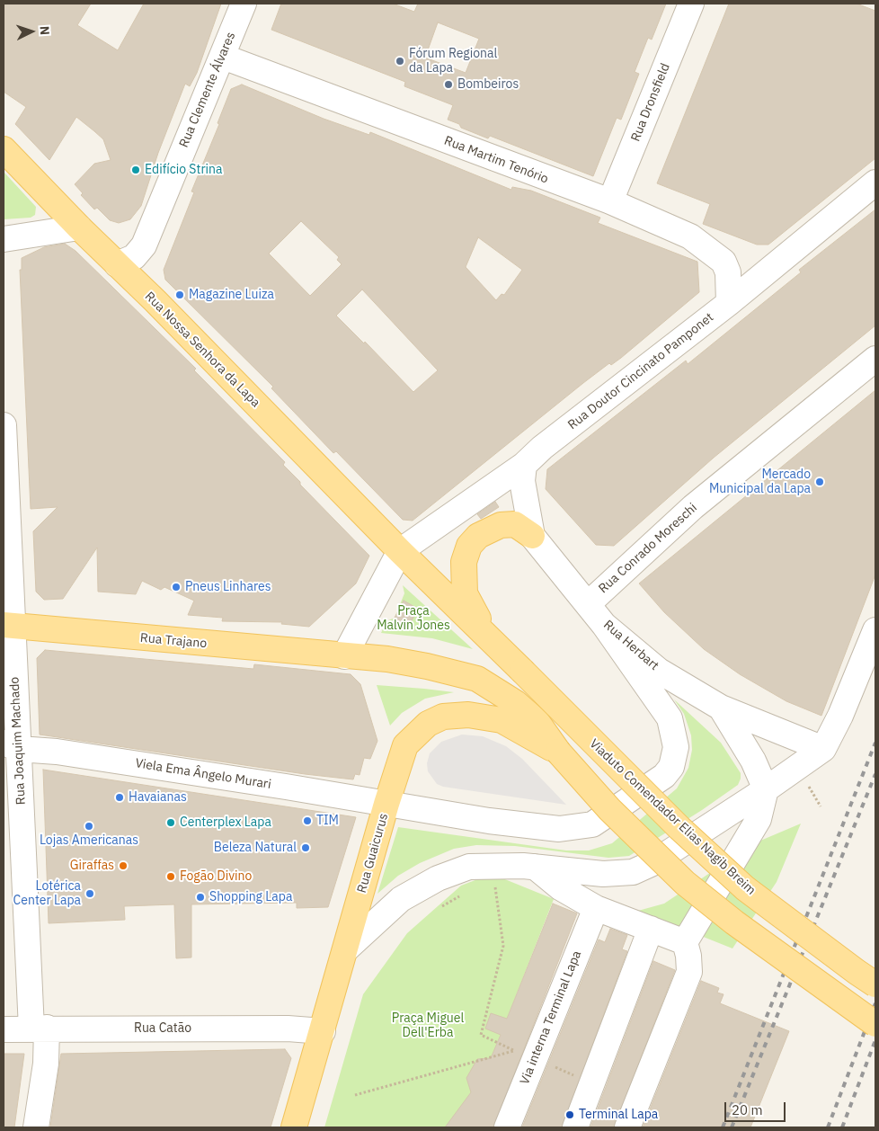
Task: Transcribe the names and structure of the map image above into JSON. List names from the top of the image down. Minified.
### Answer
{"streets":{"main road":["Rua Nossa Senhora da Lapa","Rua Trajano","Viaduto Comendador Elias Nagib Breim","Rua Guaicurus"],"street":["Rua Clemente Álvares","Rua Dronsfield","Rua Martim Tenório","Rua Doutor Cincinato Pamponet","Rua Conrado Moreschi","Rua Herbart","Rua Joaquim Machado","Viela Ema Ângelo Murari","Via interna Terminal Lapa","Rua Catão"]},"crossings":[["Rua Clemente Álvares","Rua Martim Tenório"],["Rua Clemente Álvares","Rua Nossa Senhora da Lapa"],["Rua Dronsfield","Rua Martim Tenório"],["Rua Martim Tenório","Rua Doutor Cincinato Pamponet"],["Rua Nossa Senhora da Lapa","Rua Doutor Cincinato Pamponet"],["Rua Doutor Cincinato Pamponet","Rua Herbart"],["Rua Conrado Moreschi","Rua Herbart"],["Rua Trajano","Rua Joaquim Machado"],["Rua Joaquim Machado","Viela Ema Ângelo Murari"],["Rua Joaquim Machado","Rua Catão"],["Viela Ema Ângelo Murari","Rua Guaicurus"],["Rua Guaicurus","Rua Catão"]],"parks":["Praça Malvin Jones","Praça Miguel Dell'Erba"],"places":["Fórum Regional da Lapa","Bombeiros","Edifício Strina","Magazine Luiza","Mercado Municipal da Lapa","Pneus Linhares","Havaianas","TIM","Centerplex Lapa","Lojas Americanas","Beleza Natural","Giraffas","Fogão Divino","Lotérica Center Lapa","Shopping Lapa","Terminal Lapa"],"scale_bar":"20 m","north":"right"}
